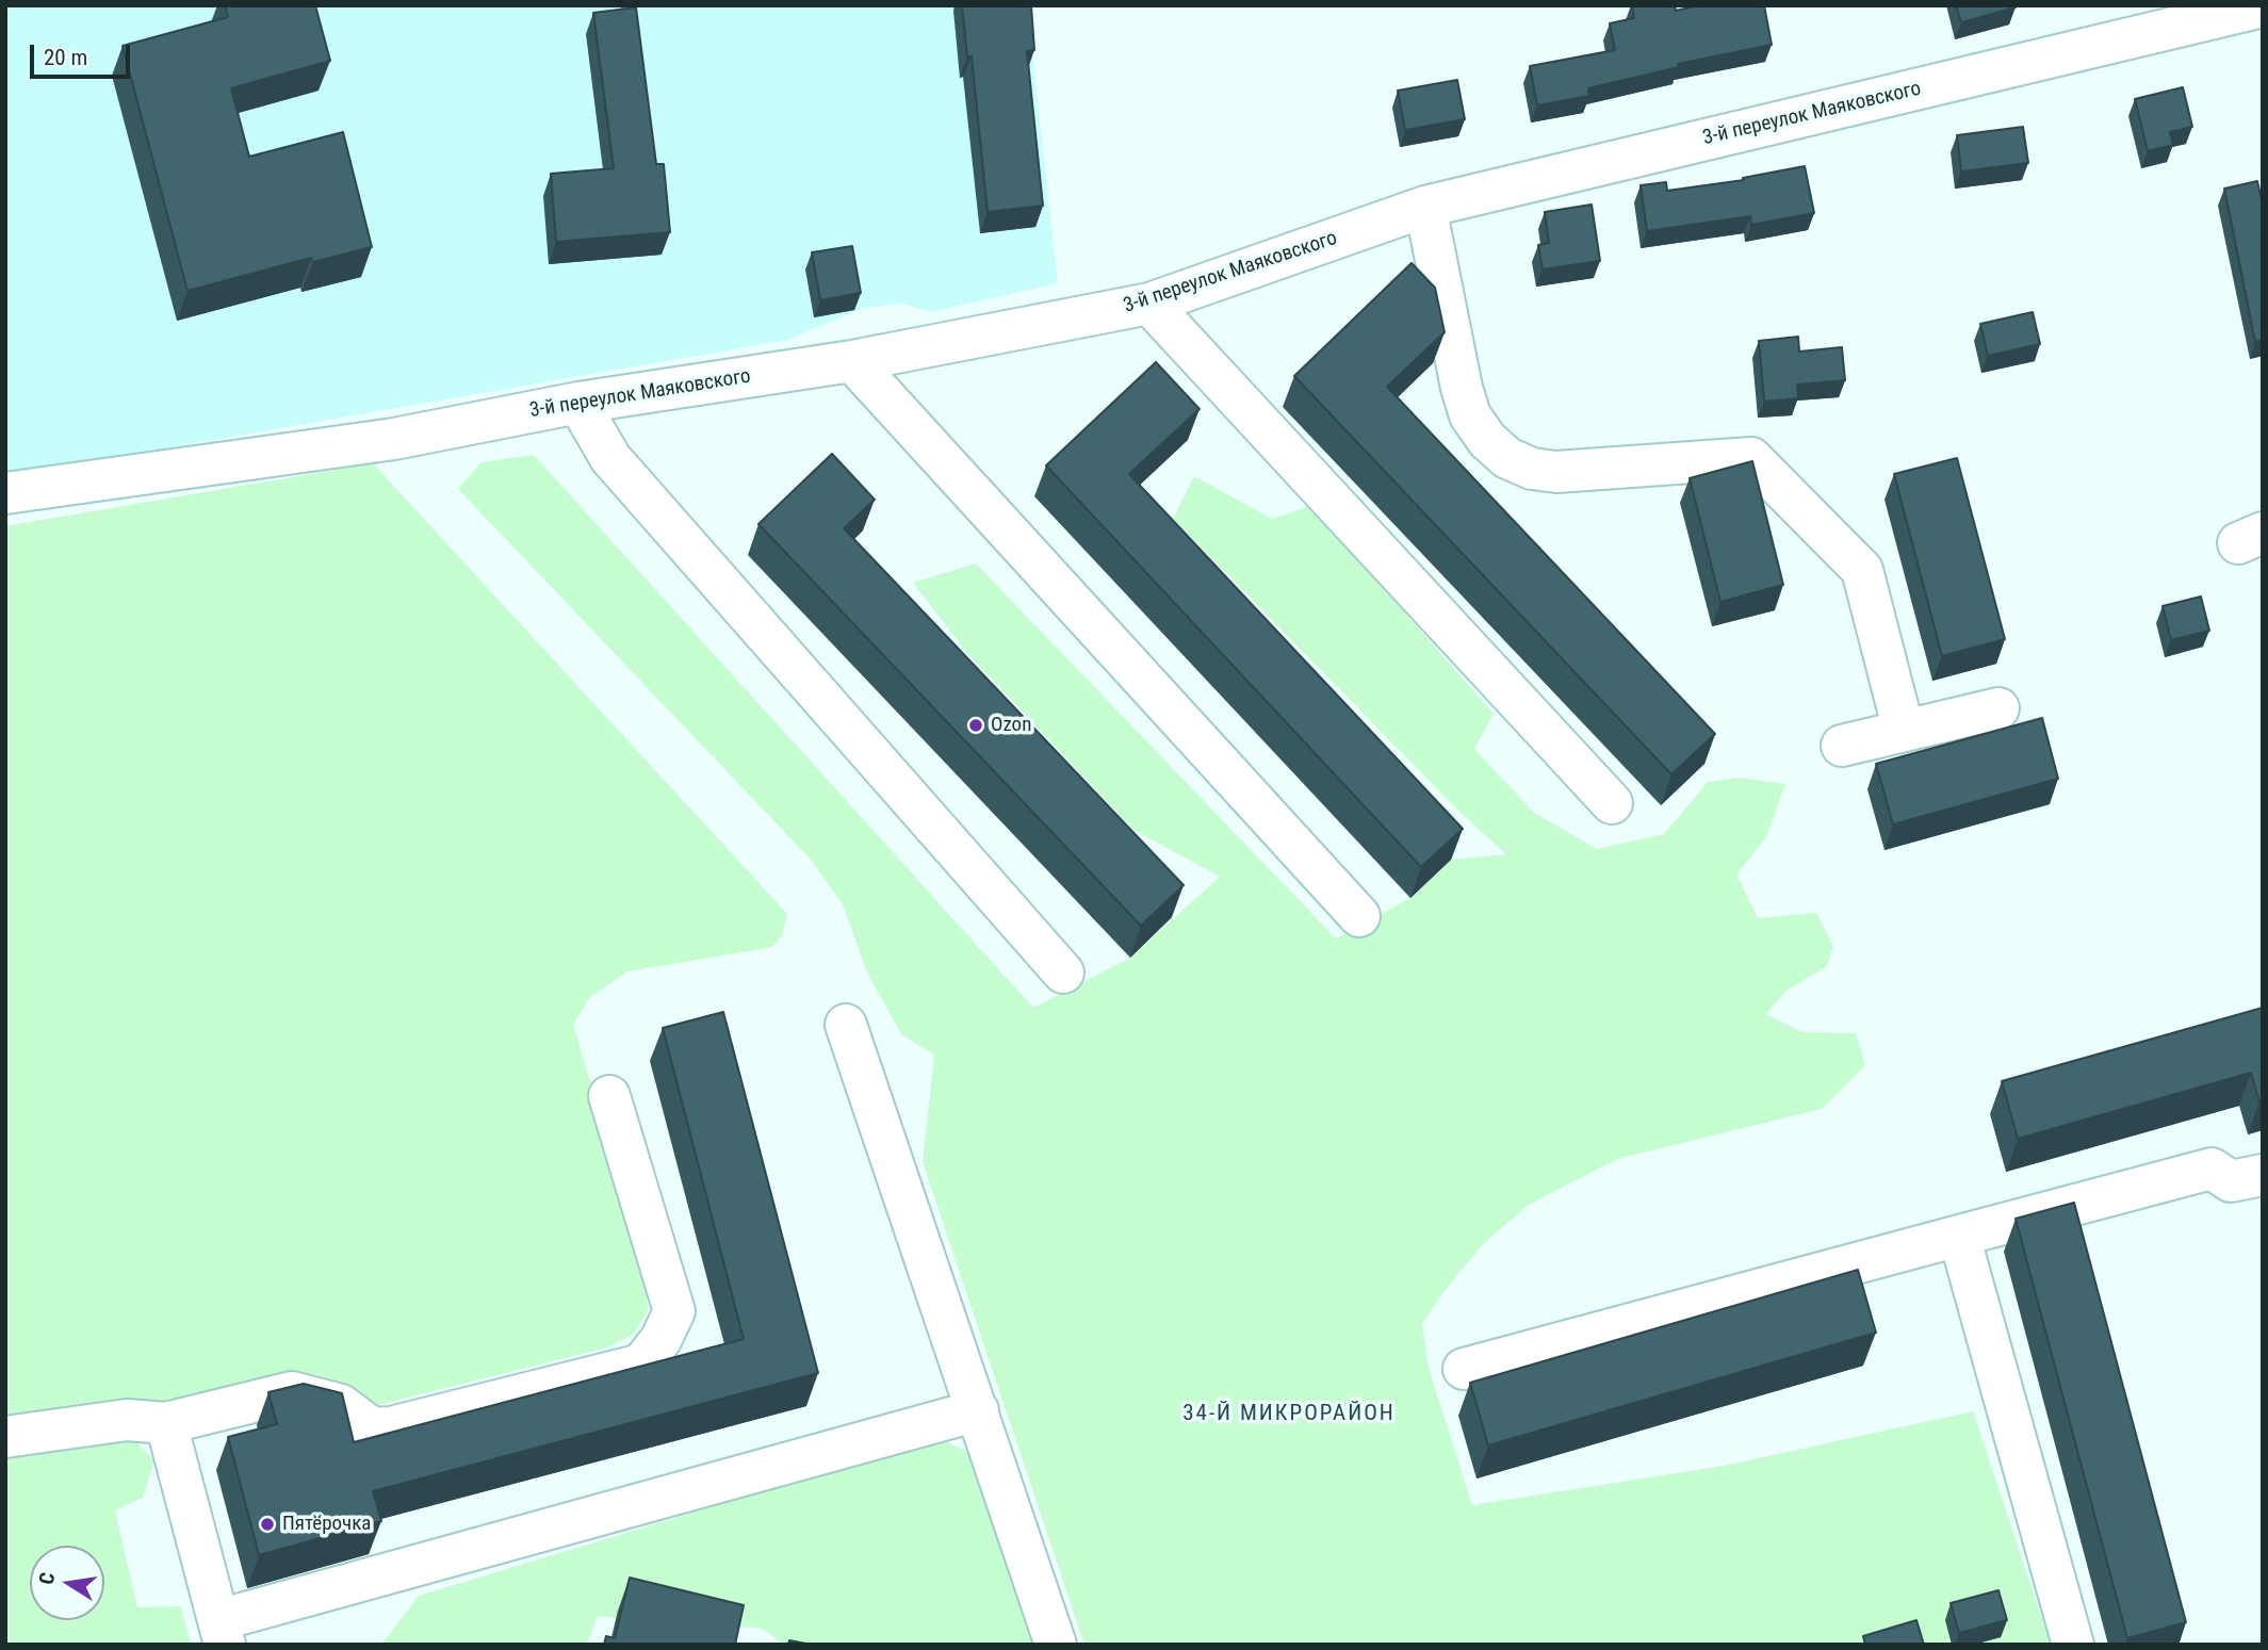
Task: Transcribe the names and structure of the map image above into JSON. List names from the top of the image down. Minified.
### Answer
{"streets":{"street":["3-й переулок Маяковского"]},"districts":["34-Й МИКРОРАЙОН"],"places":["Ozon","Пятёрочка"],"scale_bar":"20 m","north":"left"}
